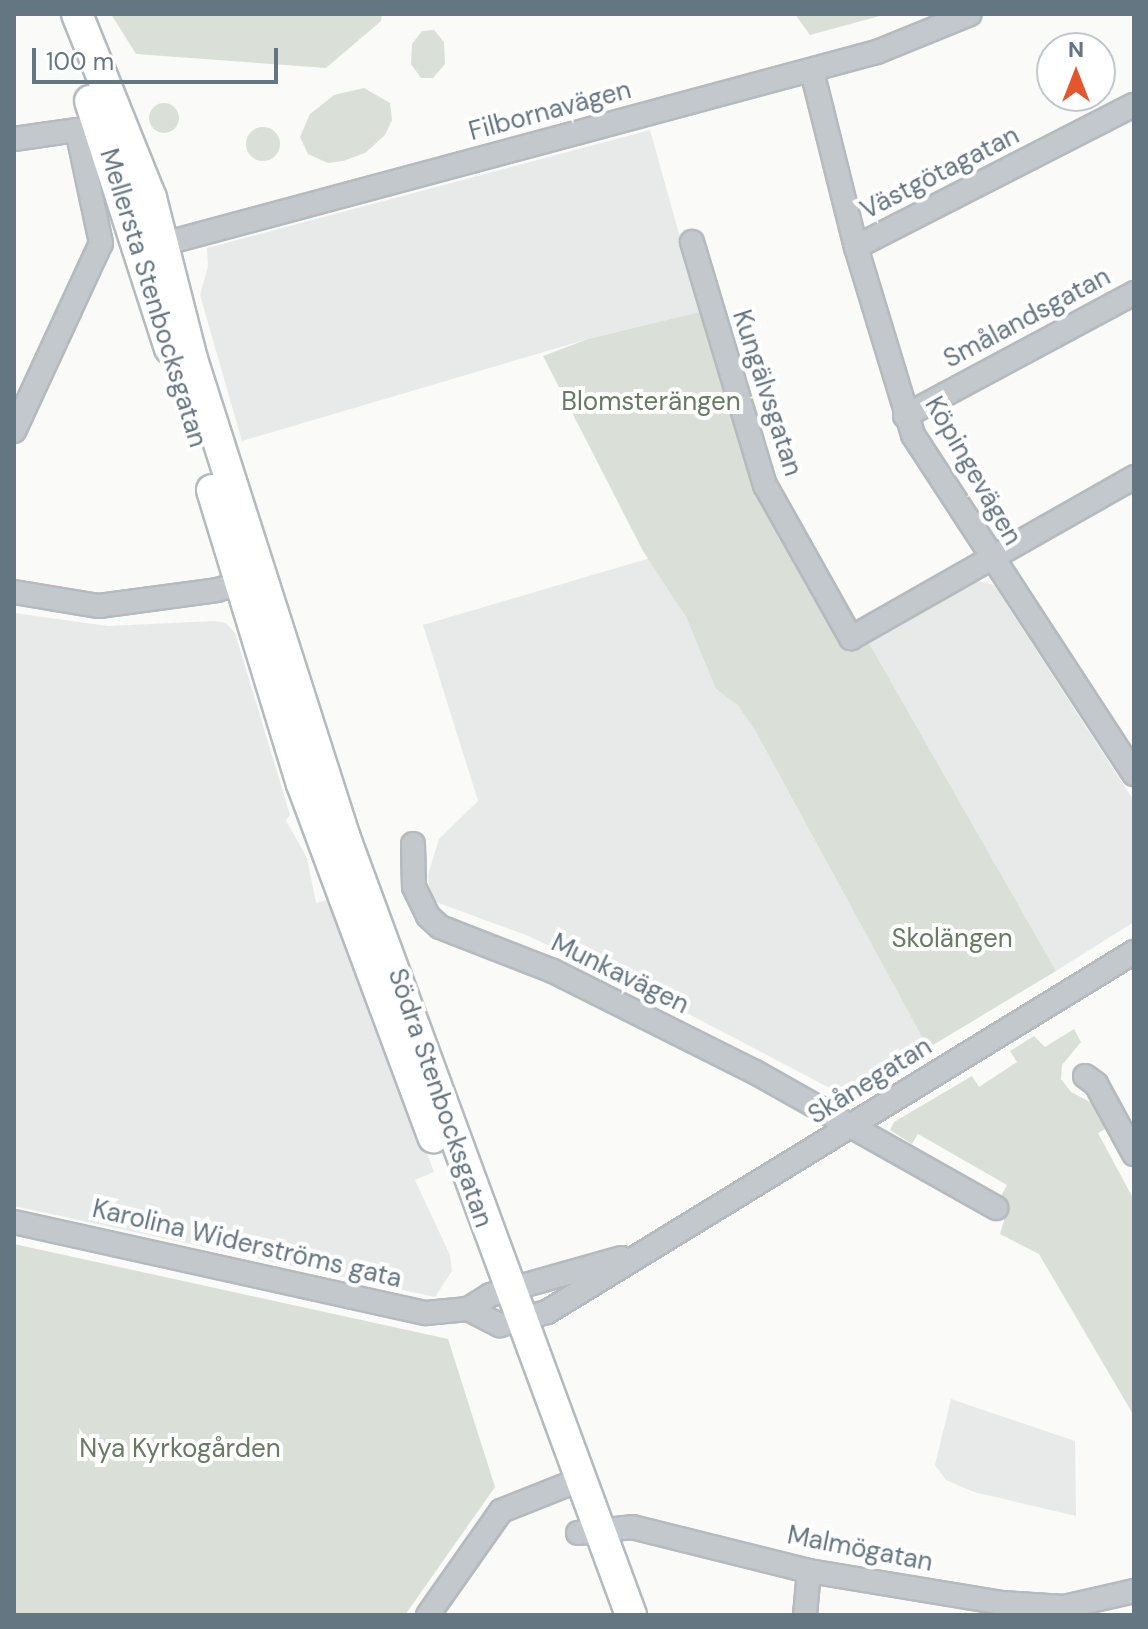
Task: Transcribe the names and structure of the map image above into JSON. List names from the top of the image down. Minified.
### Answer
{"streets":{"main road":["Mellersta Stenbocksgatan","Södra Stenbocksgatan"],"street":["Filbornavägen","Västgötagatan","Smålandsgatan","Kungälvsgatan","Köpingevägen","Munkavägen","Skånegatan","Karolina Widerströms gata","Malmögatan"]},"crossings":[["Filbornavägen","Mellersta Stenbocksgatan"],["Filbornavägen","Köpingevägen"],["Västgötagatan","Köpingevägen"],["Mellersta Stenbocksgatan","Södra Stenbocksgatan"],["Smålandsgatan","Köpingevägen"],["Kungälvsgatan","Köpingevägen"],["Munkavägen","Skånegatan"],["Skånegatan","Södra Stenbocksgatan"],["Skånegatan","Karolina Widerströms gata"],["Södra Stenbocksgatan","Karolina Widerströms gata"],["Södra Stenbocksgatan","Malmögatan"]],"parks":["Blomsterängen","Skolängen","Nya Kyrkogården"],"scale_bar":"100 m","north":"top"}
